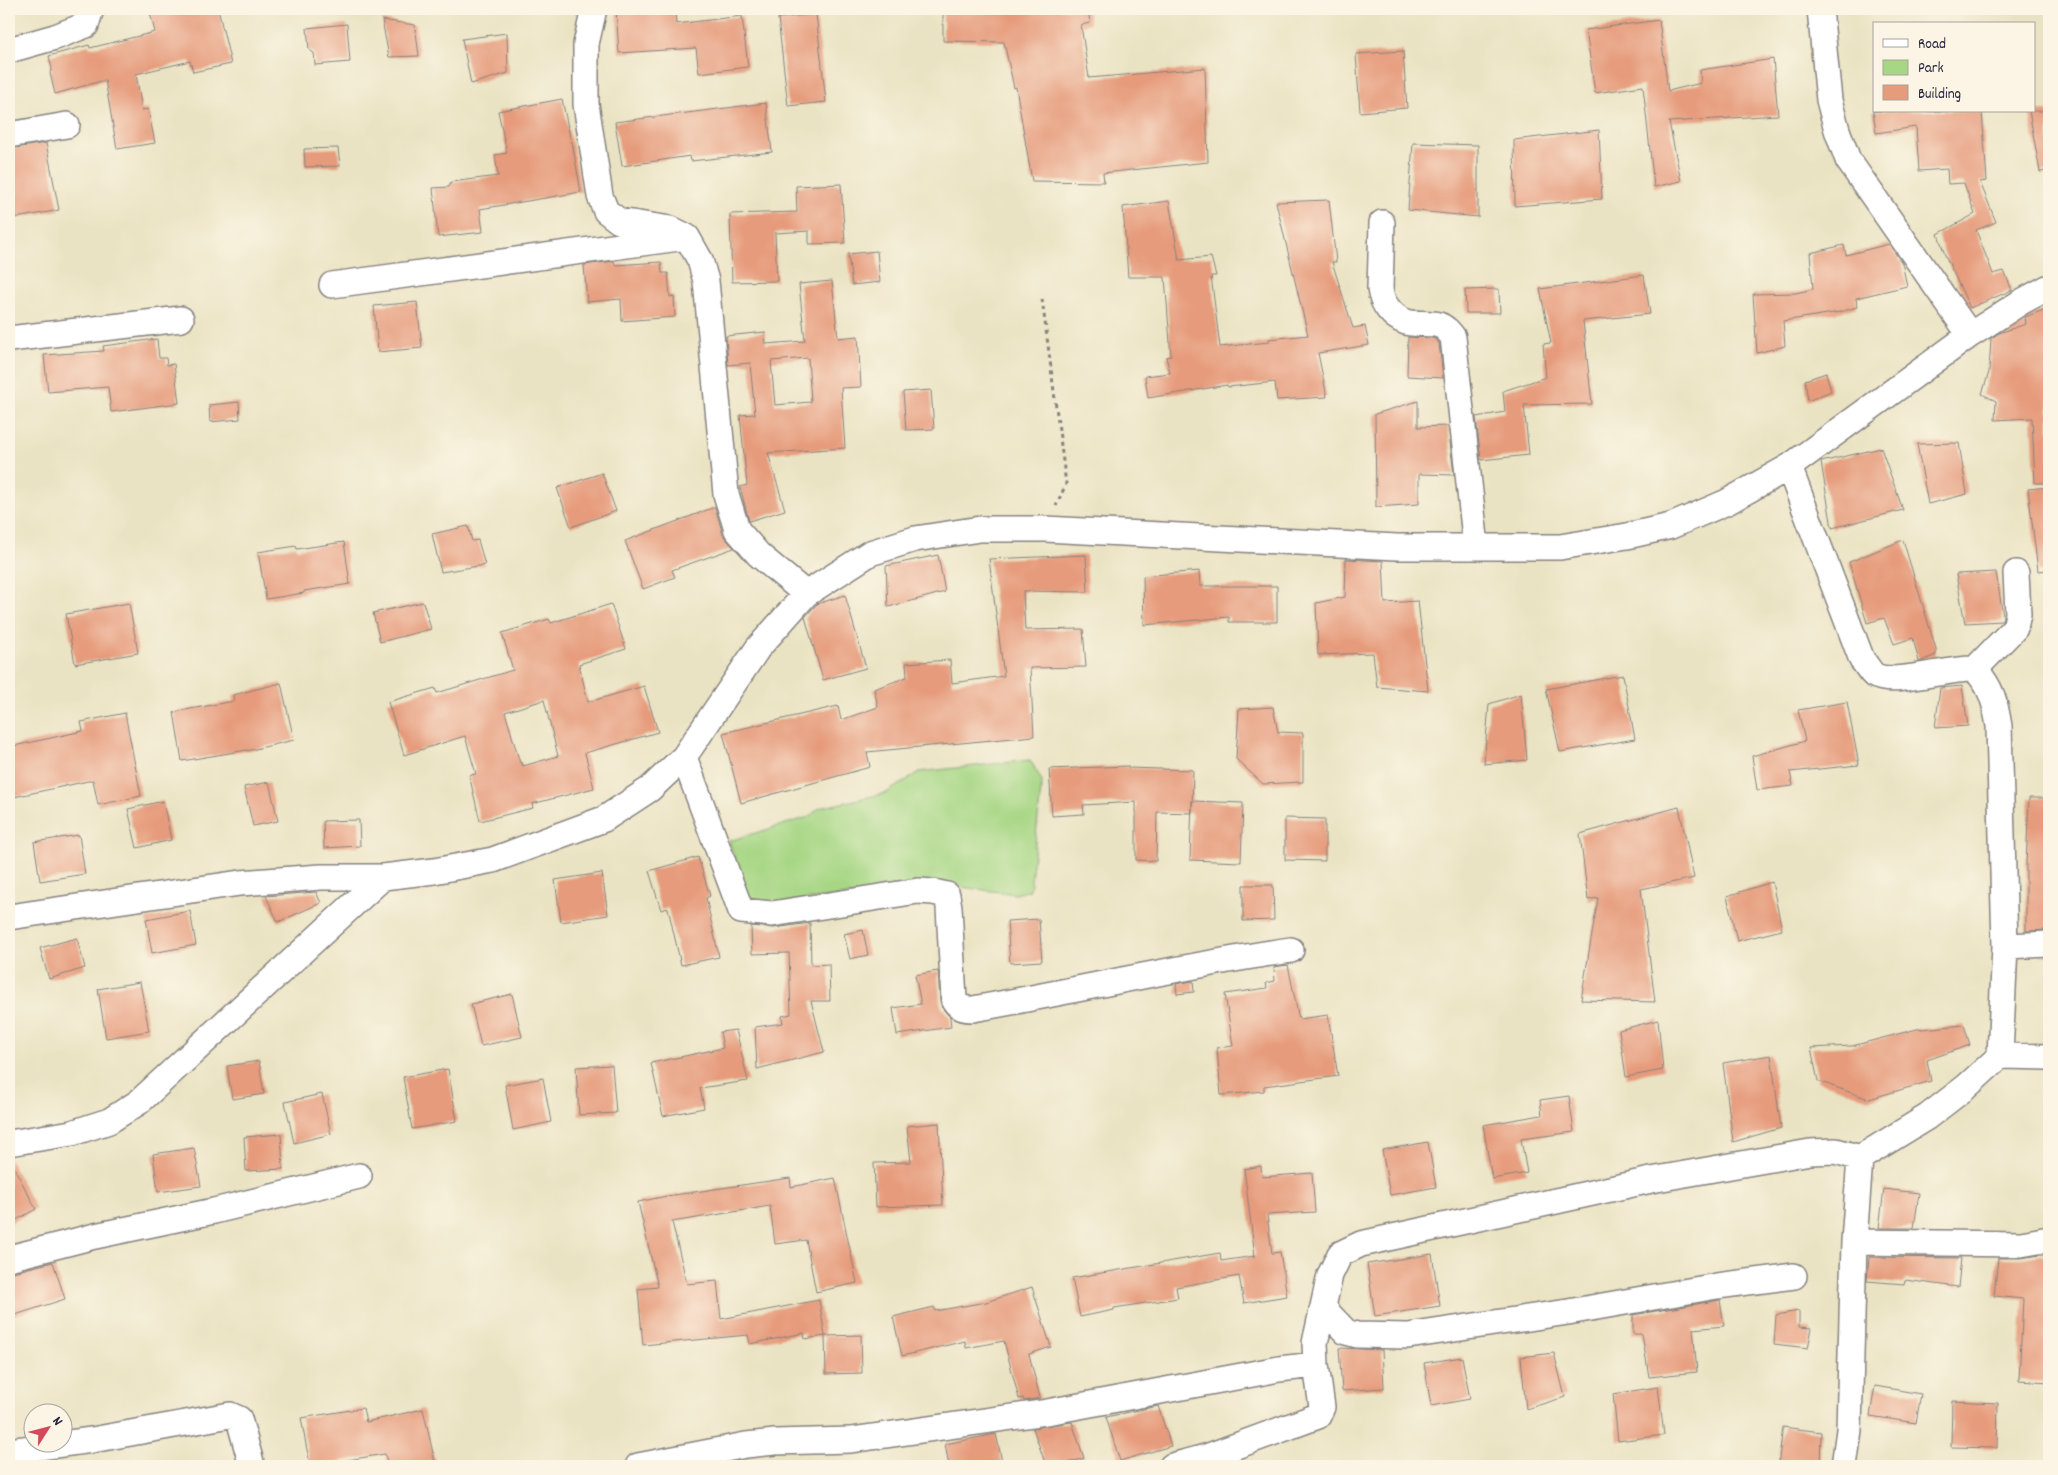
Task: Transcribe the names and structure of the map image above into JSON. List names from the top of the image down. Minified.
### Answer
{"legend":["Road","Park","Building"],"north":"top right"}
